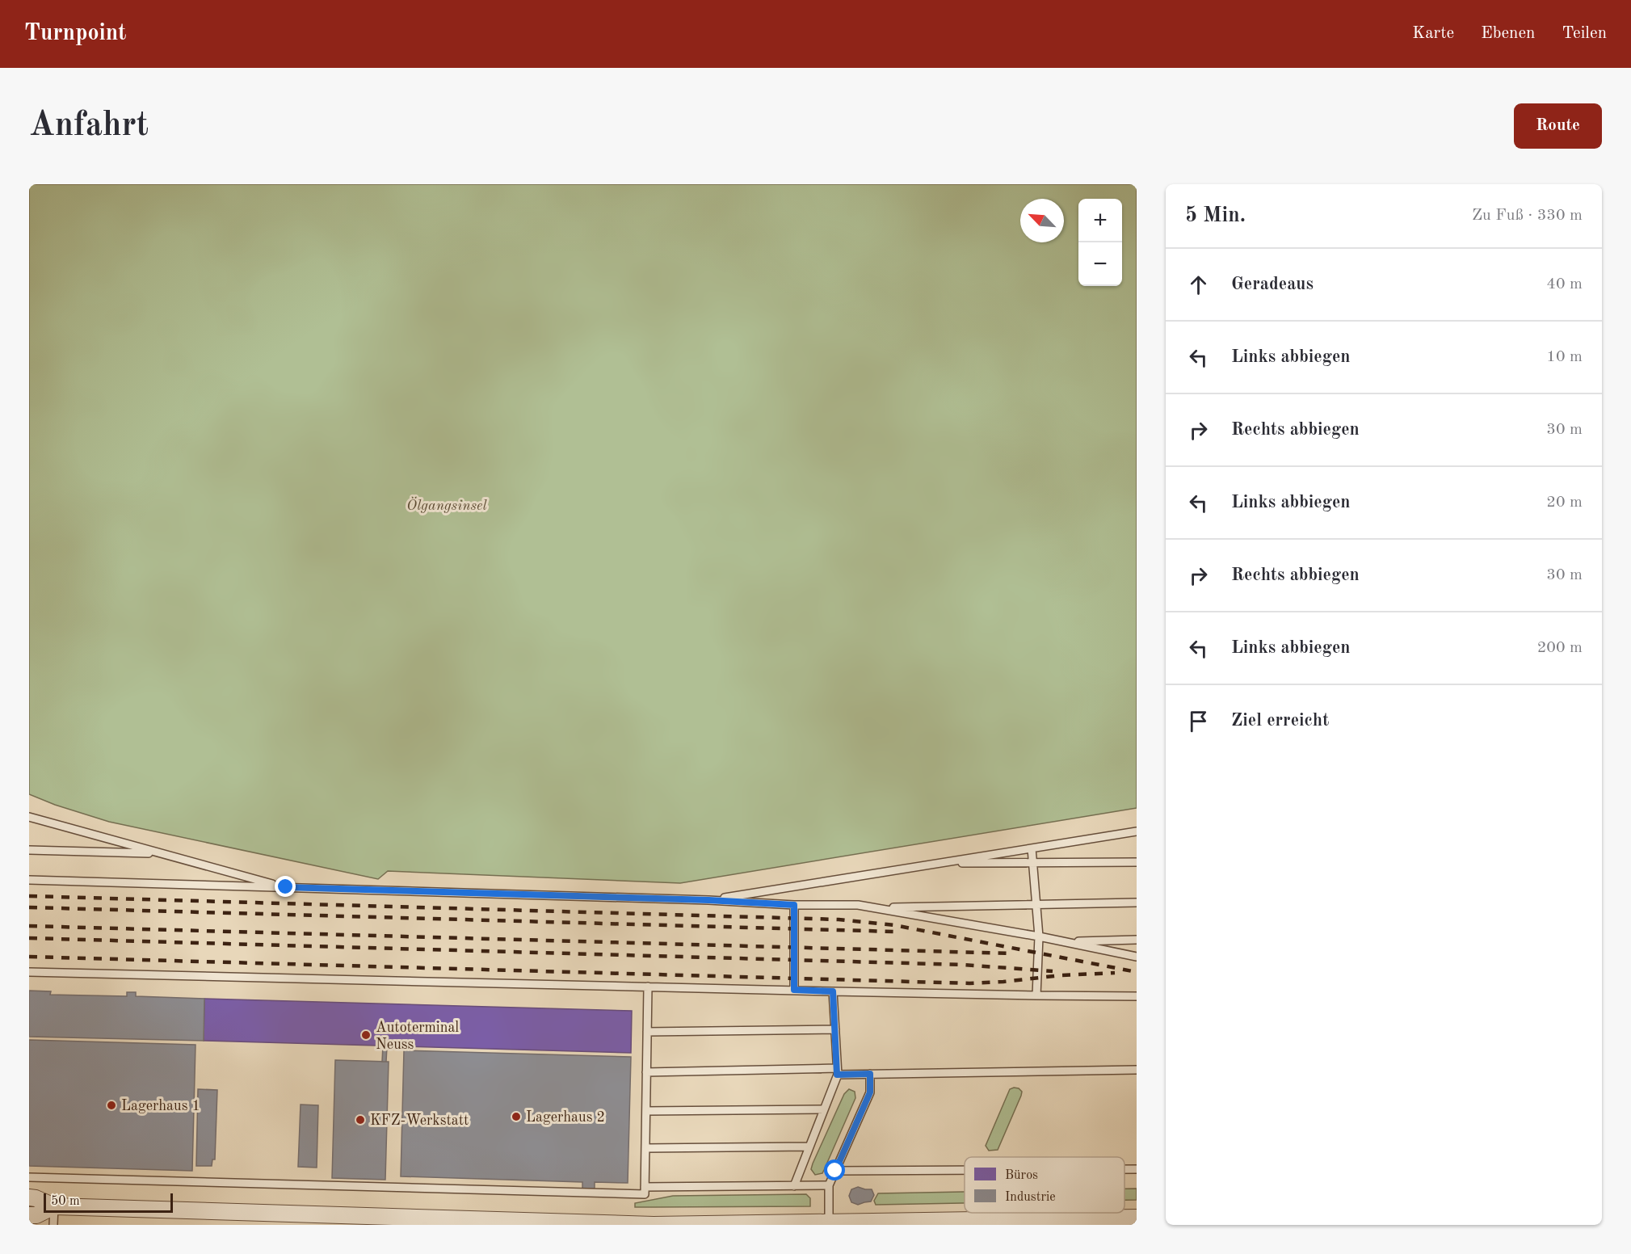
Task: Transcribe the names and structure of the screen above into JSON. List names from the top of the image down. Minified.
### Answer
{"parks":["Ölgangsinsel"],"places":["Autoterminal Neuss","Lagerhaus 1","Lagerhaus 2","KFZ-Werkstatt"],"legend":["Büros","Industrie"],"scale_bar":"50 m","north":"top left","page":{"header":"Turnpoint","nav":["Karte","Ebenen","Teilen"],"buttons":"Route","title":"Anfahrt","heading":["5 Min.","Zu Fuß · 330 m"],"map_buttons":["+","−"],"list":[["Geradeaus","40 m"],["Links abbiegen","10 m"],["Rechts abbiegen","30 m"],["Links abbiegen","20 m"],["Rechts abbiegen","30 m"],["Links abbiegen","200 m"],"Ziel erreicht"],"scale":"50 m"}}
